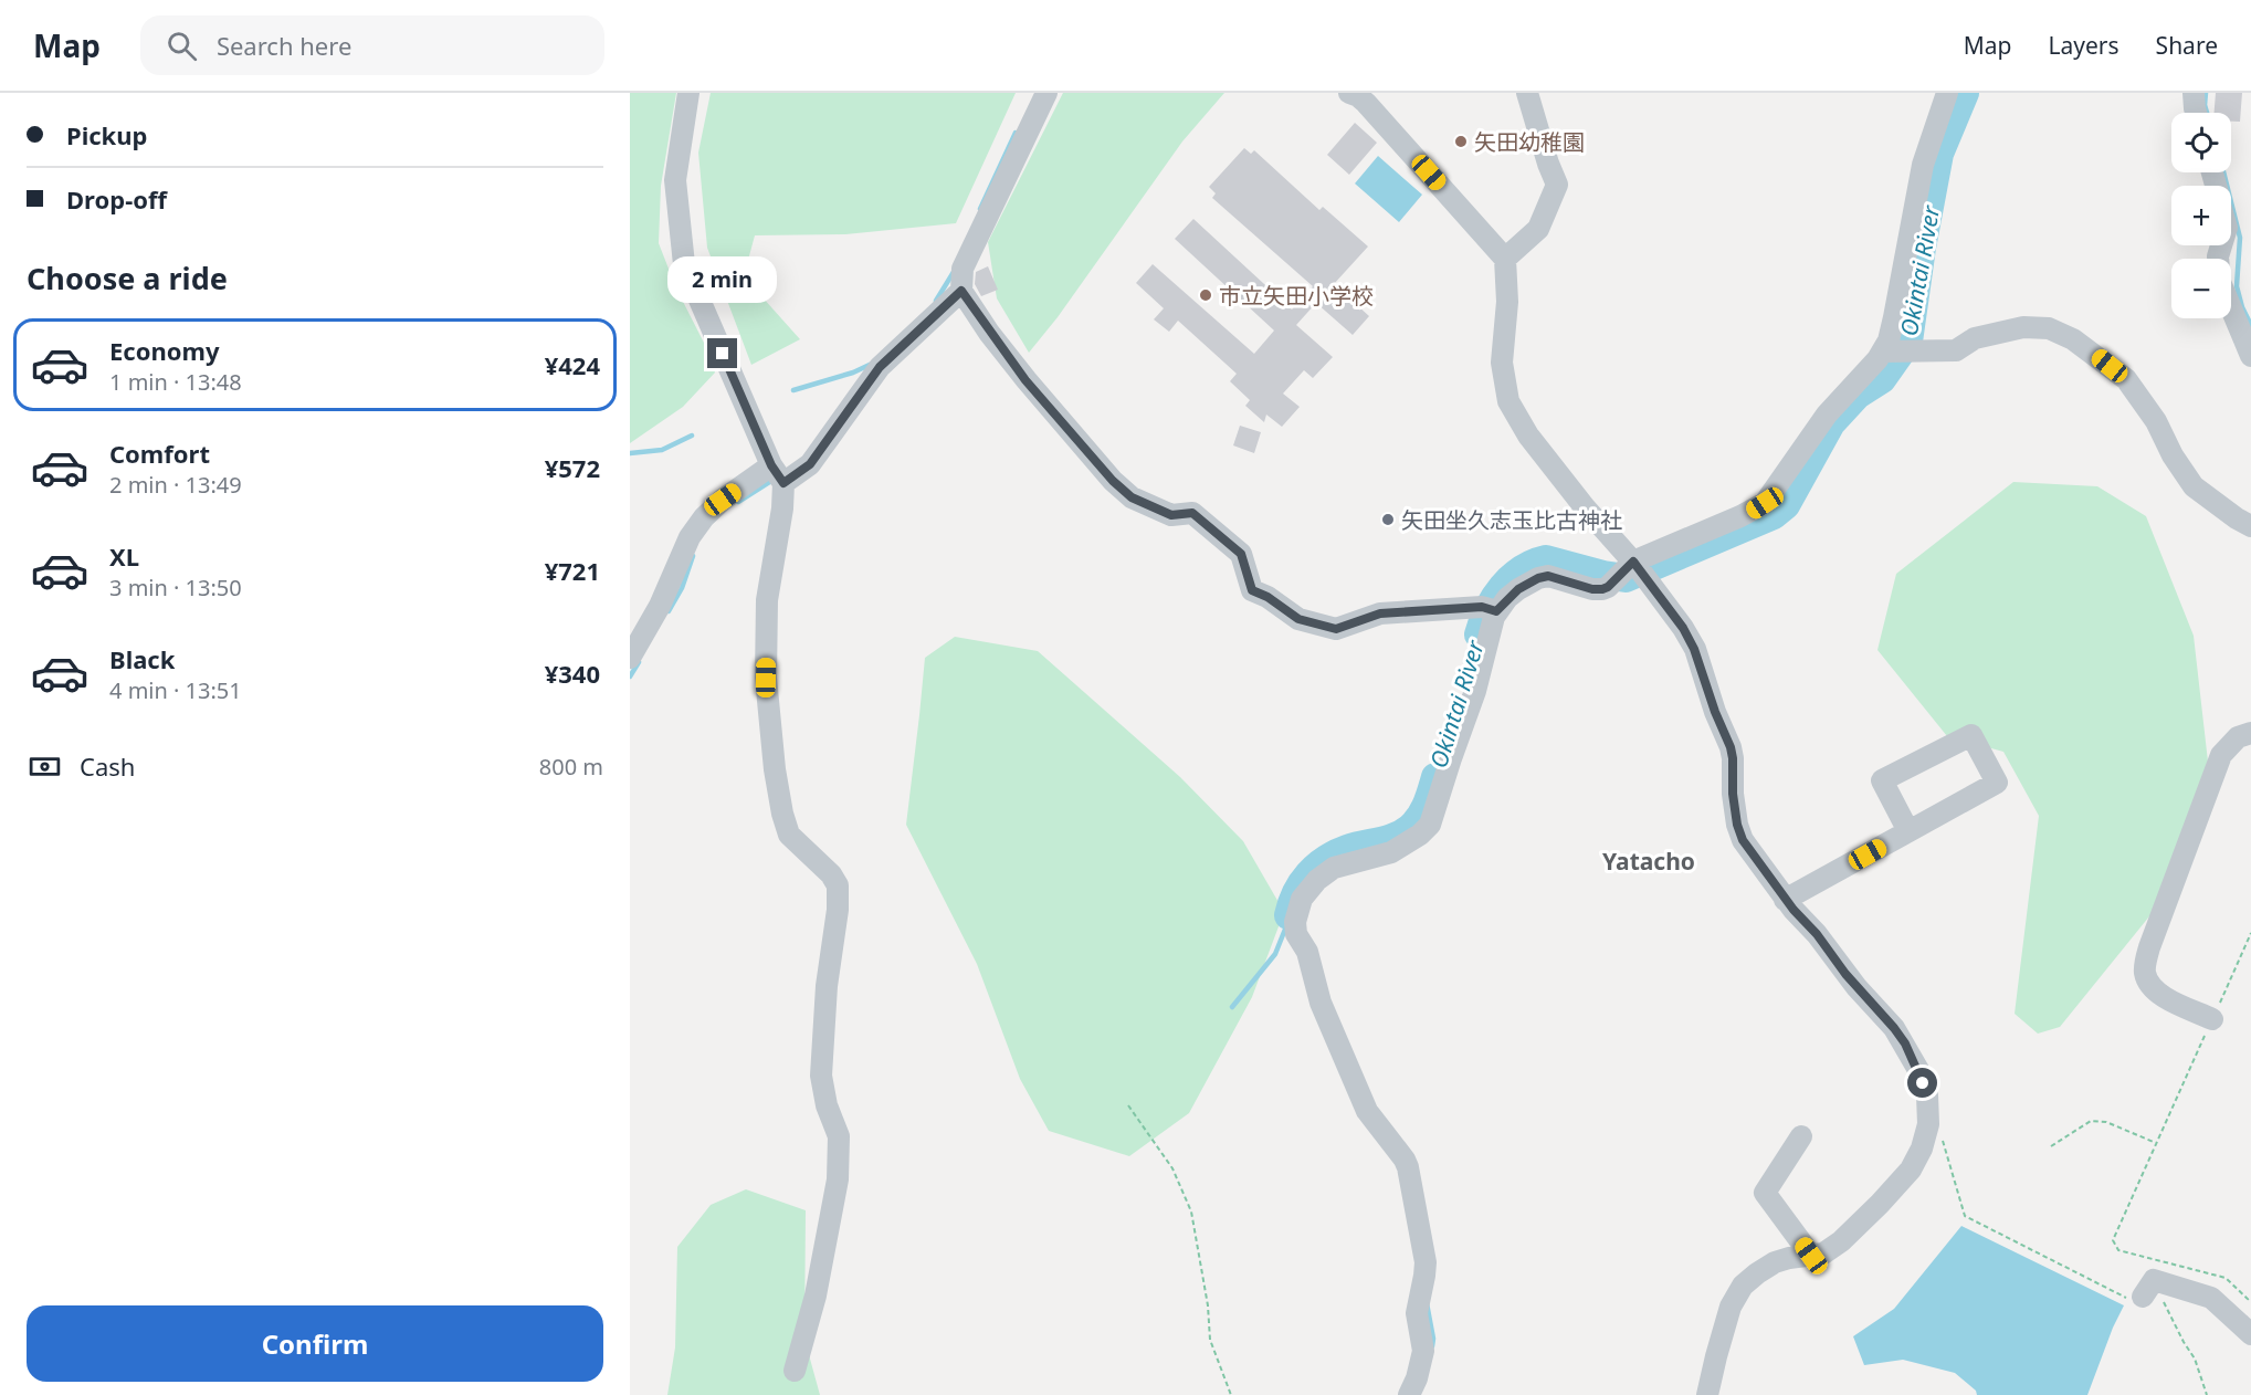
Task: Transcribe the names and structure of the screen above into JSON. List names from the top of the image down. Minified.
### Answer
{"districts":["Yatacho"],"water":["Okintai River"],"places":["矢田幼稚園","市立矢田小学校","矢田坐久志玉比古神社"],"page":{"header":"Map","search":"Search here","nav":["Map","Layers","Share"],"banner":["Pickup","Drop-off"],"map_buttons":["+","−"],"heading":"Choose a ride","bubble":"2 min","list":[{"name":"Economy","note":"1 min · 13:48","value":"¥424"},{"name":"Comfort","note":"2 min · 13:49","value":"¥572"},{"name":"XL","note":"3 min · 13:50","value":"¥721"},{"name":"Black","note":"4 min · 13:51","value":"¥340"}],"pay":["Cash","800 m"],"buttons":"Confirm"}}
